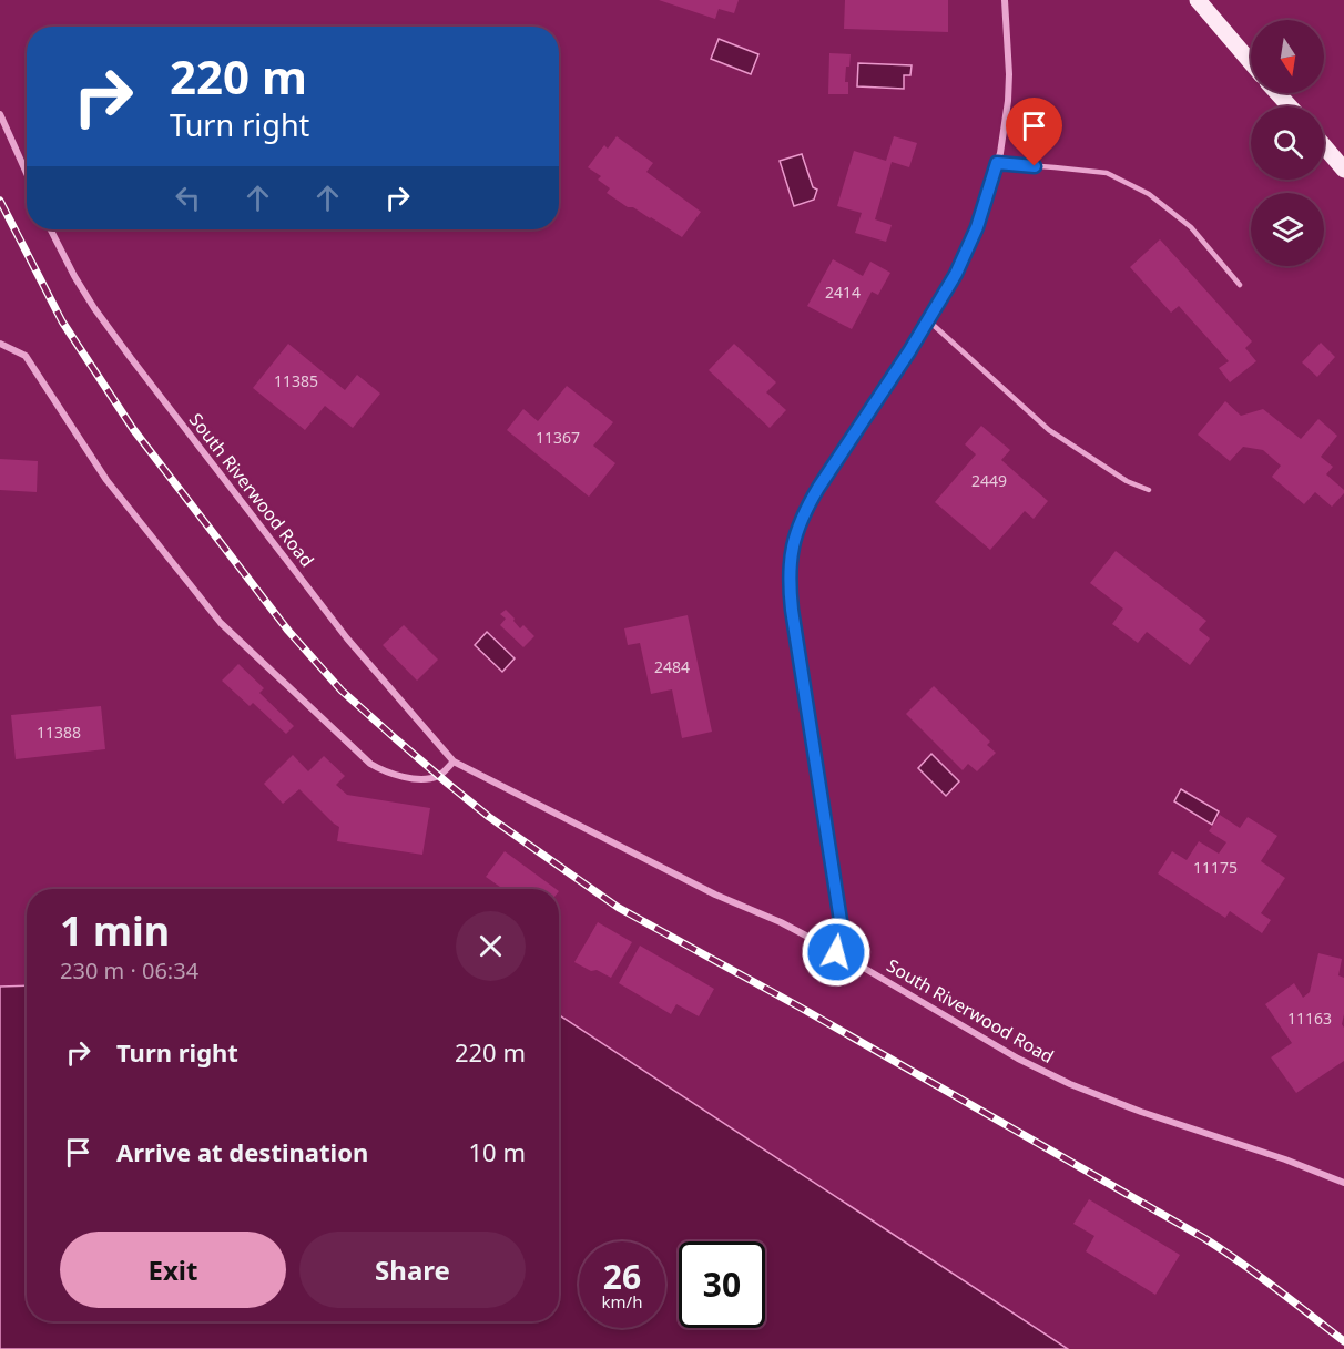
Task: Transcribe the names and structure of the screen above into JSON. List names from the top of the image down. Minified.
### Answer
{"streets":{"street":["South Riverwood Road"]},"house_numbers":["2414","11385","11367","2449","2484","11388","11175","11163"],"north":"bottom","page":{"turn":["220 m","Turn right"],"heading":["1 min","230 m · 06:34"],"list":[{"name":"Turn right","value":"220 m"},{"name":"Arrive at destination","value":"10 m"}],"buttons":["Exit","Share"],"speed":"26 km/h","limit":"30"}}
